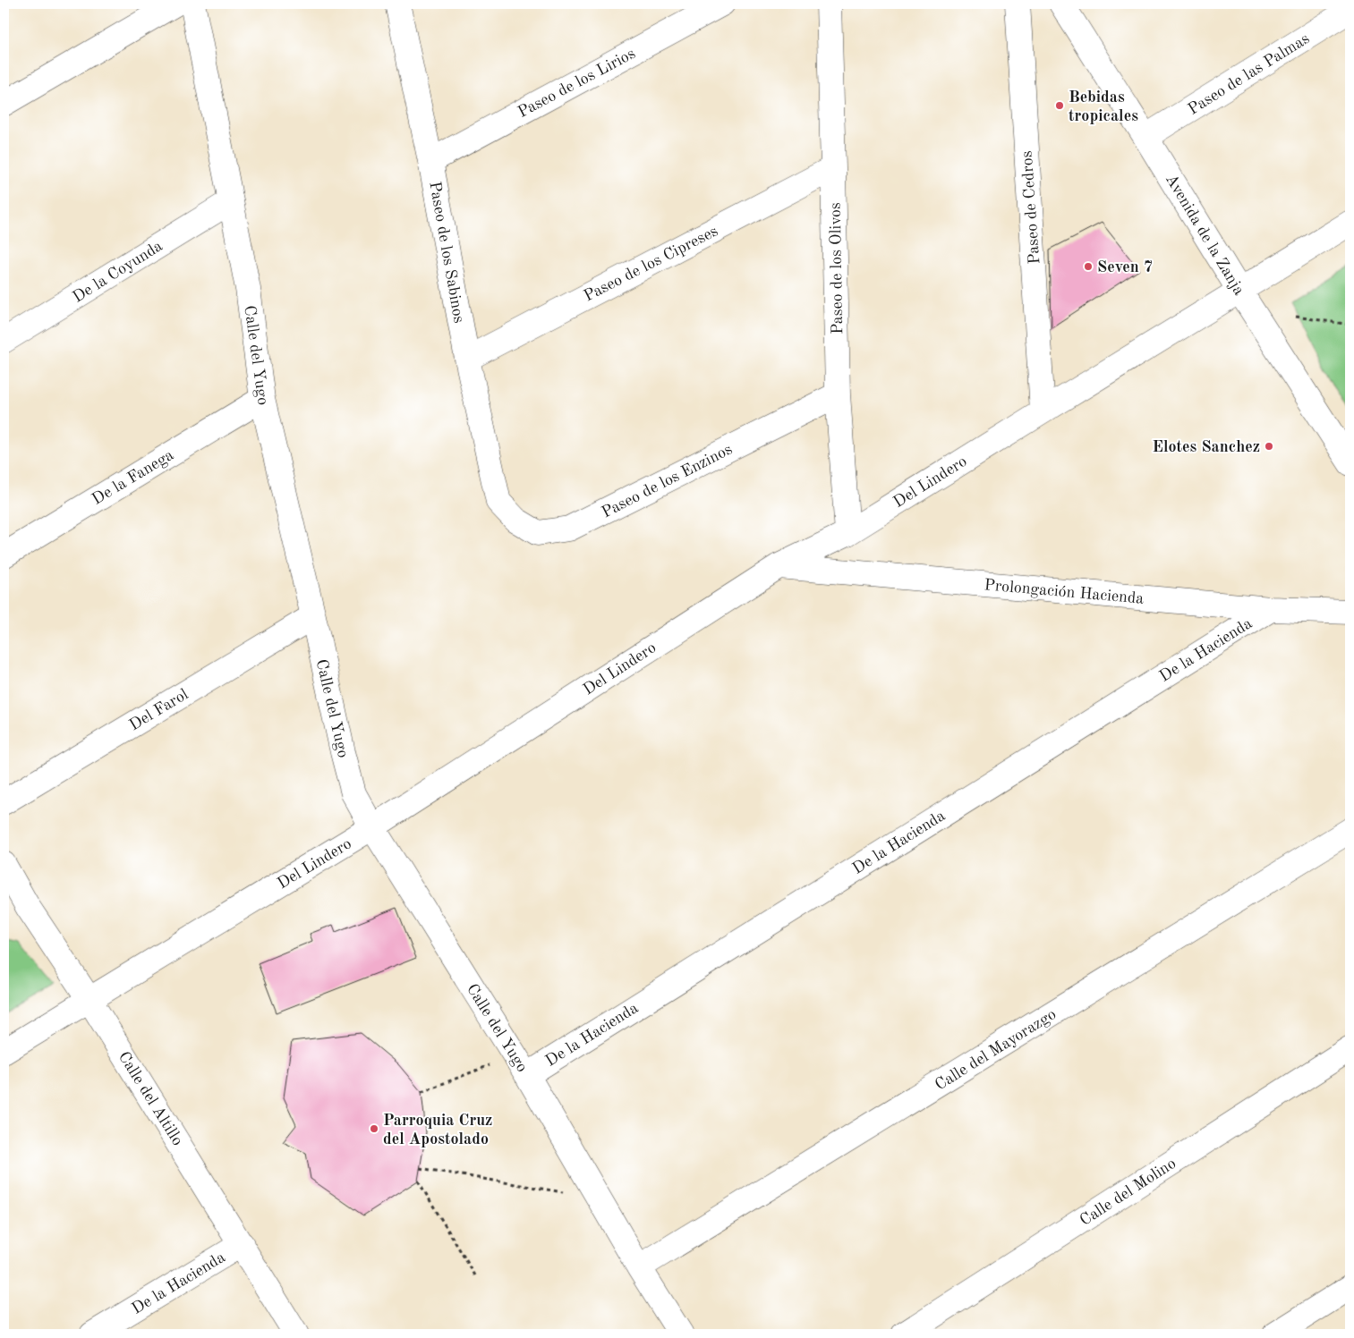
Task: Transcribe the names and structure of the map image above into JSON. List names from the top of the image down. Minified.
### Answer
{"streets":{"street":["Paseo de las Palmas","Paseo de los Lirios","Paseo de Cedros","Avenida de la Zanja","Paseo de los Sabinos","Paseo de los Cipreses","Paseo de los Olivos","De la Coyunda","Calle del Yugo","De la Fanega","Paseo de los Enzinos","Del Lindero","Prolongación Hacienda","De la Hacienda","Del Farol","Calle del Mayorazgo","Calle del Altillo","Calle del Molino"]},"crossings":[["Paseo de las Palmas","Avenida de la Zanja"],["Paseo de los Lirios","Paseo de los Sabinos"],["Paseo de Cedros","Del Lindero"],["Avenida de la Zanja","Del Lindero"],["Paseo de los Sabinos","Paseo de los Cipreses"],["Paseo de los Sabinos","Paseo de los Enzinos"],["Paseo de los Cipreses","Paseo de los Olivos"],["Paseo de los Olivos","Paseo de los Enzinos"],["Paseo de los Olivos","Del Lindero"],["De la Coyunda","Calle del Yugo"],["Calle del Yugo","De la Fanega"],["Calle del Yugo","Del Lindero"],["Calle del Yugo","De la Hacienda"],["Calle del Yugo","Del Farol"],["Calle del Yugo","Calle del Mayorazgo"],["Del Lindero","Prolongación Hacienda"],["Del Lindero","Calle del Altillo"],["Prolongación Hacienda","De la Hacienda"],["De la Hacienda","Calle del Altillo"]],"places":["Bebidas tropicales","Seven 7","Elotes Sanchez","Parroquia Cruz del Apostolado"]}
